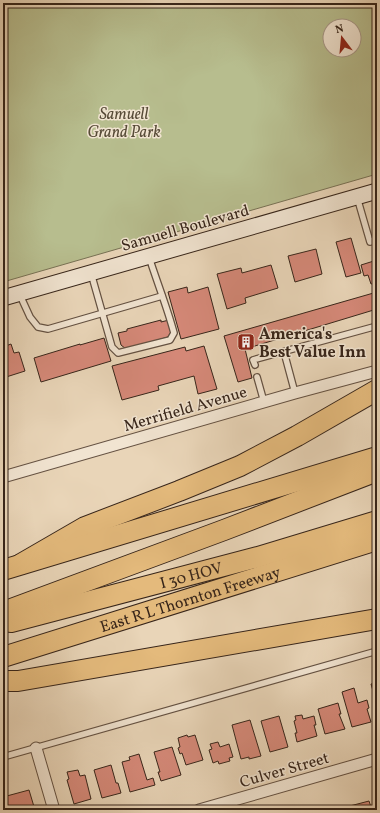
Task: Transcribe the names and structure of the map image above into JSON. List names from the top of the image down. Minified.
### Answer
{"streets":{"highway":["I 30 HOV","East R L Thornton Freeway"],"main road":["Samuell Boulevard"],"street":["Merrifield Avenue","Culver Street"]},"parks":["Samuell Grand Park"],"places":{"building":["America's Best Value Inn"]},"north":"top"}
